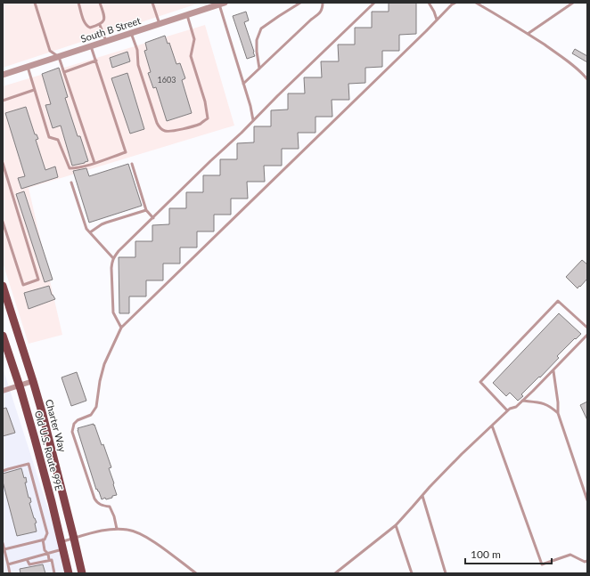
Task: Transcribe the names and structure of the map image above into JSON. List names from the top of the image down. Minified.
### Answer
{"streets":{"main road":["Charter Way","Old U.S. Route 99E"],"street":["South B Street"]},"house_numbers":["1603"],"scale_bar":"100 m"}
